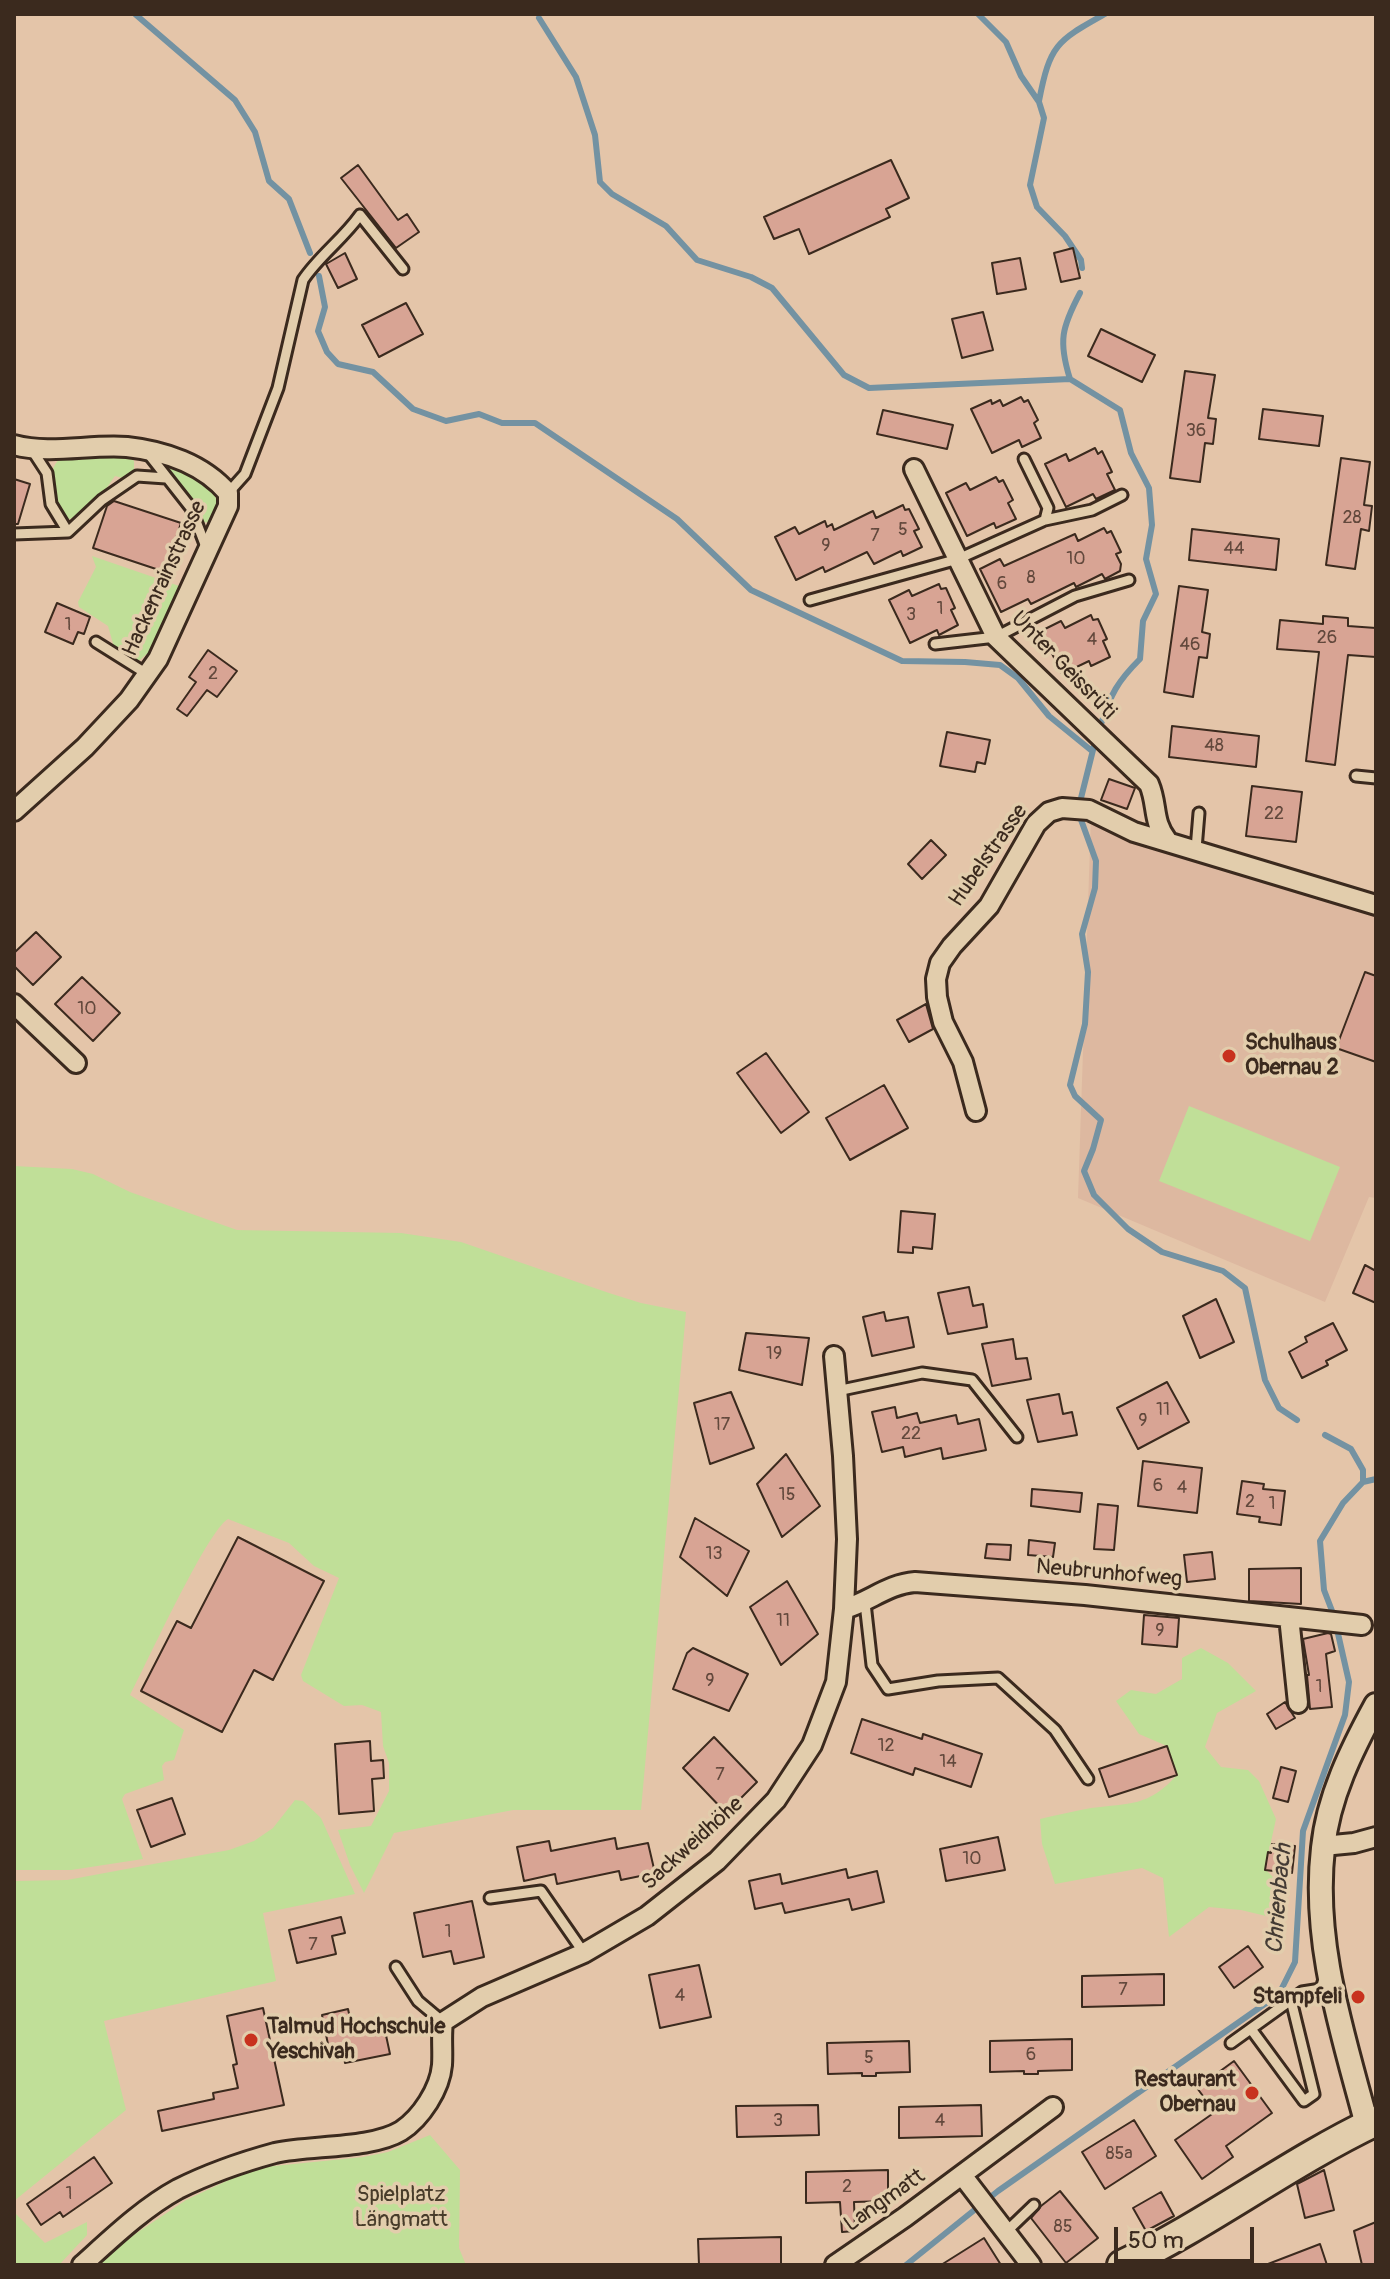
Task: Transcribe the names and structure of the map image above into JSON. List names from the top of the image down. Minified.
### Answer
{"streets":{"street":["Hackenrainstrasse","Unter Geissrüti","Hubelstrasse","Neubrunhofweg","Sackweidhöhe","Langmatt"]},"crossings":[["Unter Geissrüti","Hubelstrasse"],["Neubrunhofweg","Sackweidhöhe"]],"water":["Chrienbach"],"parks":["Spielplatz Längmatt"],"places":["Schulhaus Obernau 2","Stampfeli","Talmud Hochschule Yeschivah","Restaurant Obernau"],"house_numbers":["36","28","5","7","9","44","10","8","6","1","3","1","26","4","46","2","48","22","10","19","11","9","17","22","6","4","15","2","1","13","11","9","9","1","12","14","7","10","1","7","7","4","6","5","3","4","85a","2","1","85"],"scale_bar":"50 m"}
